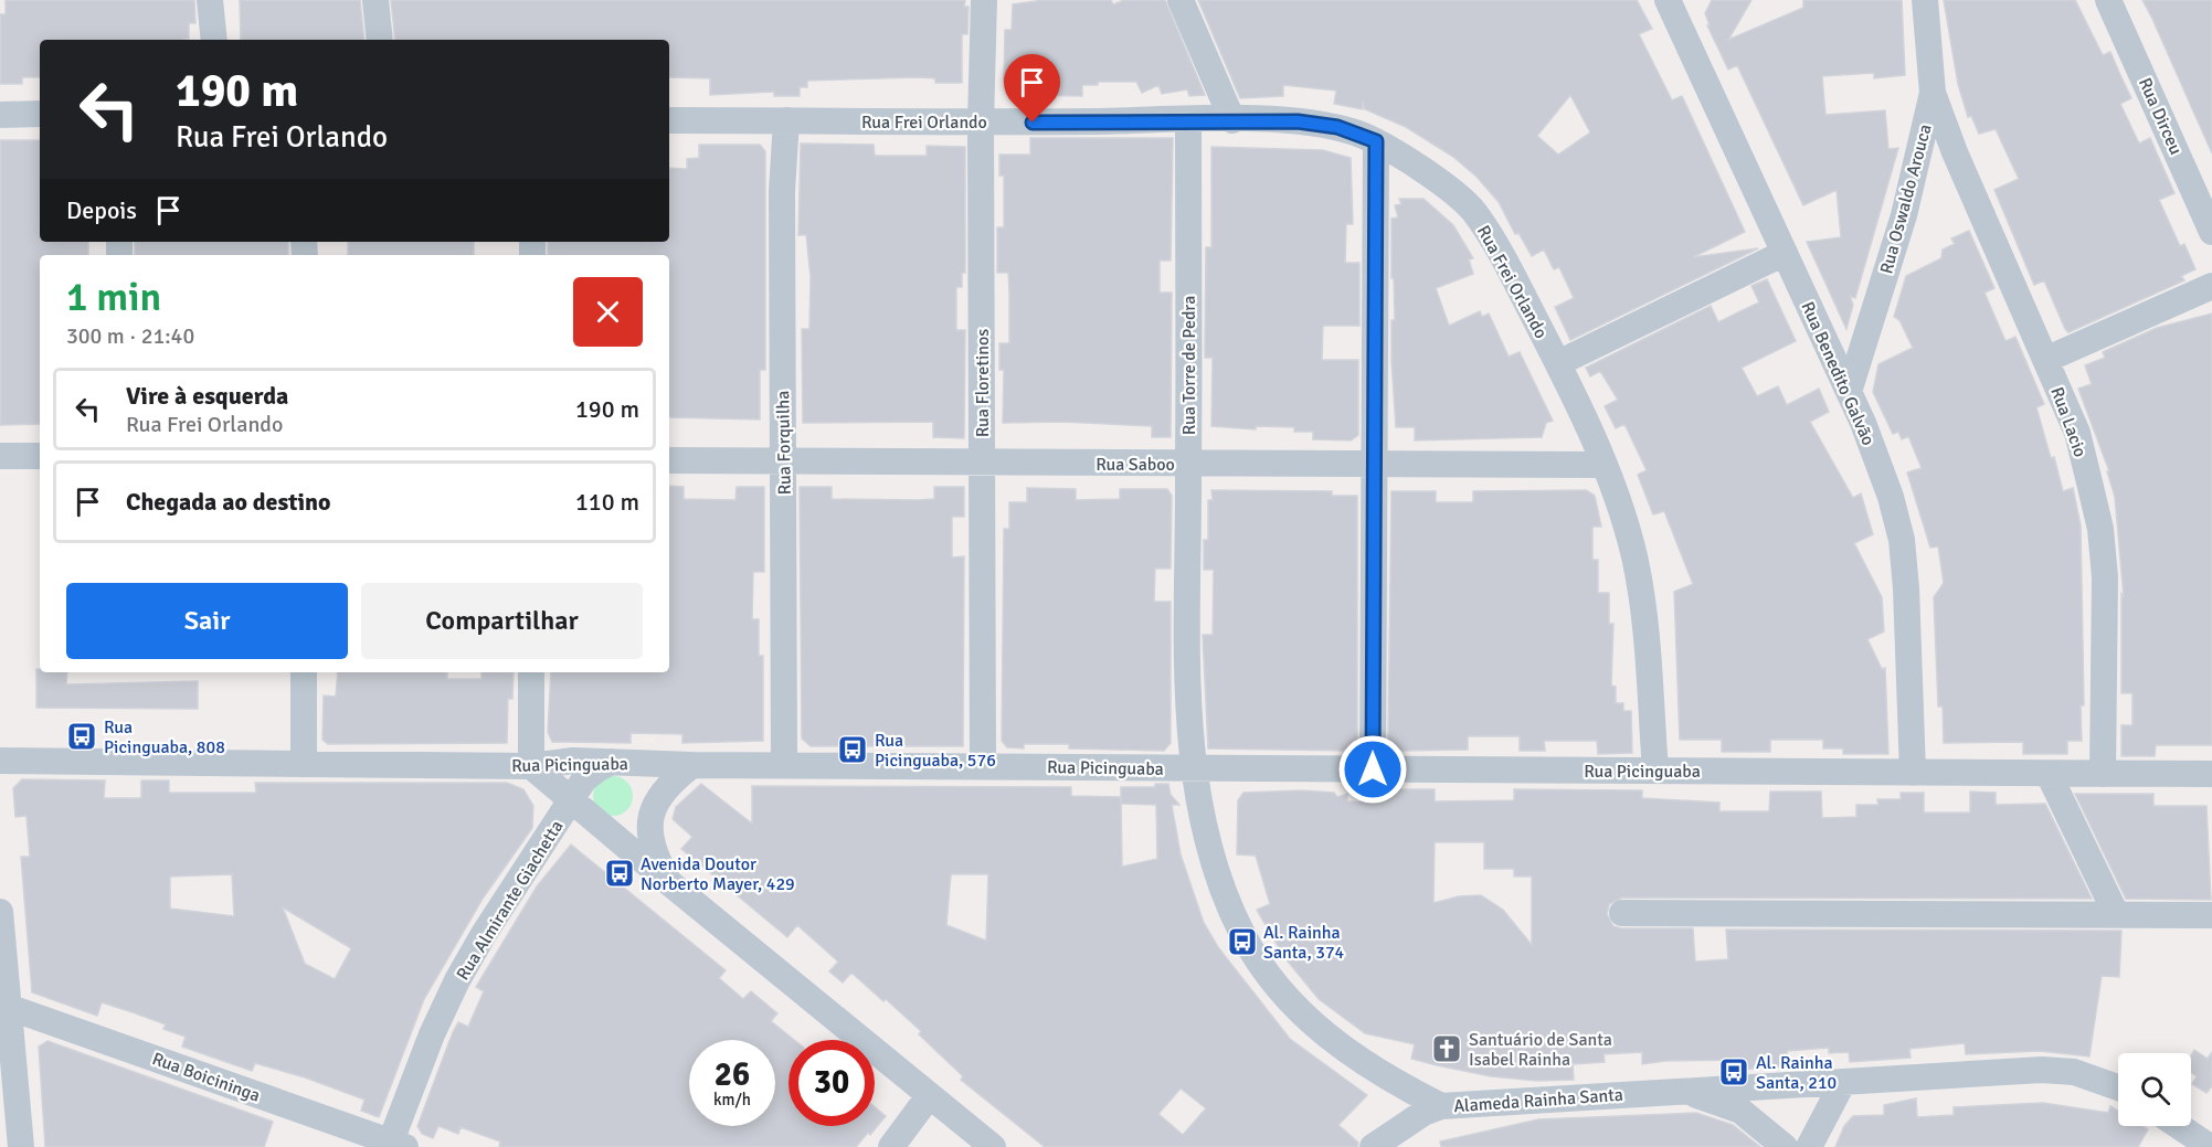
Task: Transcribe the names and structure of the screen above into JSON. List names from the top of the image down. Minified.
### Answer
{"streets":{"street":["Rua Dirceu","Rua Frei Orlando","Rua Oswaldo Arouca","Rua Torre de Pedra","Rua Benedito Galvão","Rua Floretinos","Rua Lacio","Rua Forquilha","Rua Saboo","Rua Picinguaba","Rua Almirante Giachetta","Rua Boicininga","Alameda Rainha Santa"]},"crossings":[["Rua Frei Orlando","Rua Torre de Pedra"],["Rua Frei Orlando","Rua Floretinos"],["Rua Frei Orlando","Rua Forquilha"],["Rua Frei Orlando","Rua Saboo"],["Rua Frei Orlando","Rua Picinguaba"],["Rua Oswaldo Arouca","Rua Benedito Galvão"],["Rua Oswaldo Arouca","Rua Lacio"],["Rua Torre de Pedra","Rua Saboo"],["Rua Torre de Pedra","Rua Picinguaba"],["Rua Torre de Pedra","Alameda Rainha Santa"],["Rua Benedito Galvão","Rua Picinguaba"],["Rua Floretinos","Rua Saboo"],["Rua Floretinos","Rua Picinguaba"],["Rua Lacio","Rua Picinguaba"],["Rua Forquilha","Rua Saboo"],["Rua Forquilha","Rua Picinguaba"],["Rua Picinguaba","Rua Almirante Giachetta"],["Rua Picinguaba","Alameda Rainha Santa"],["Rua Almirante Giachetta","Rua Boicininga"]],"places":{"bus stop":["Rua Picinguaba, 808","Rua Picinguaba, 576","Avenida Doutor Norberto Mayer, 429","Al. Rainha Santa, 374","Al. Rainha Santa, 210"],"church":["Santuário de Santa Isabel Rainha"]},"page":{"turn":["190 m","Rua Frei Orlando"],"then":"Depois","heading":["1 min","300 m · 21:40"],"list":[{"name":"Vire à esquerda","note":"Rua Frei Orlando","value":"190 m"},{"name":"Chegada ao destino","value":"110 m"}],"buttons":["Sair","Compartilhar"],"speed":"26 km/h","limit":"30"}}
